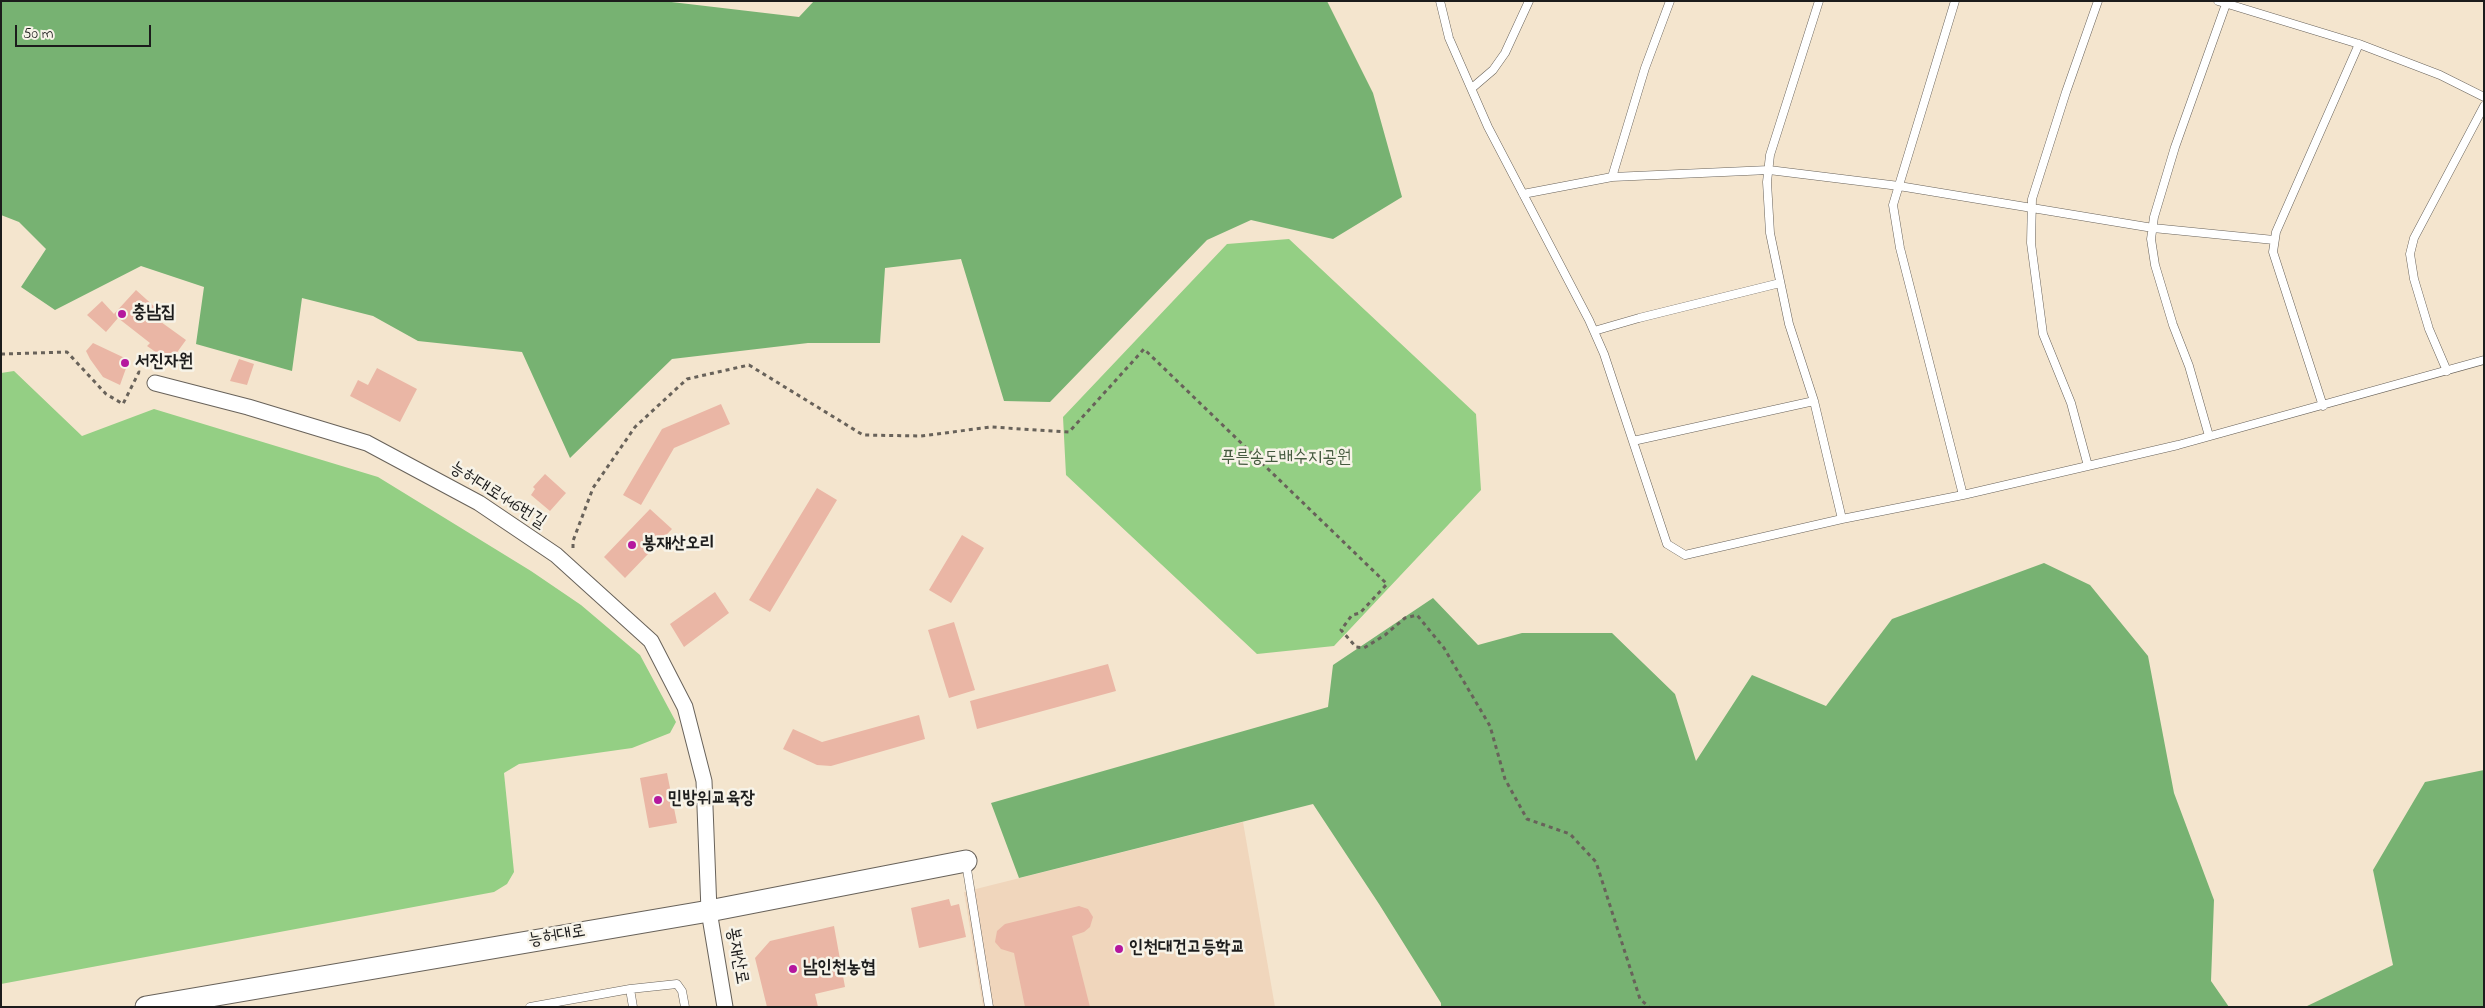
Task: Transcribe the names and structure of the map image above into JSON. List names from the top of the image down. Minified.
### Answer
{"streets":{"main road":["능허대로"],"street":["능허대로446번길","봉재산로"]},"crossings":[["능허대로446번길","능허대로"],["능허대로446번길","봉재산로"],["능허대로","봉재산로"]],"parks":["푸른송도배수지공원"],"places":["충남집","서진자원","봉재산오리","민방위교육장","인천대건고등학교","남인천농협"],"scale_bar":"50 m"}
